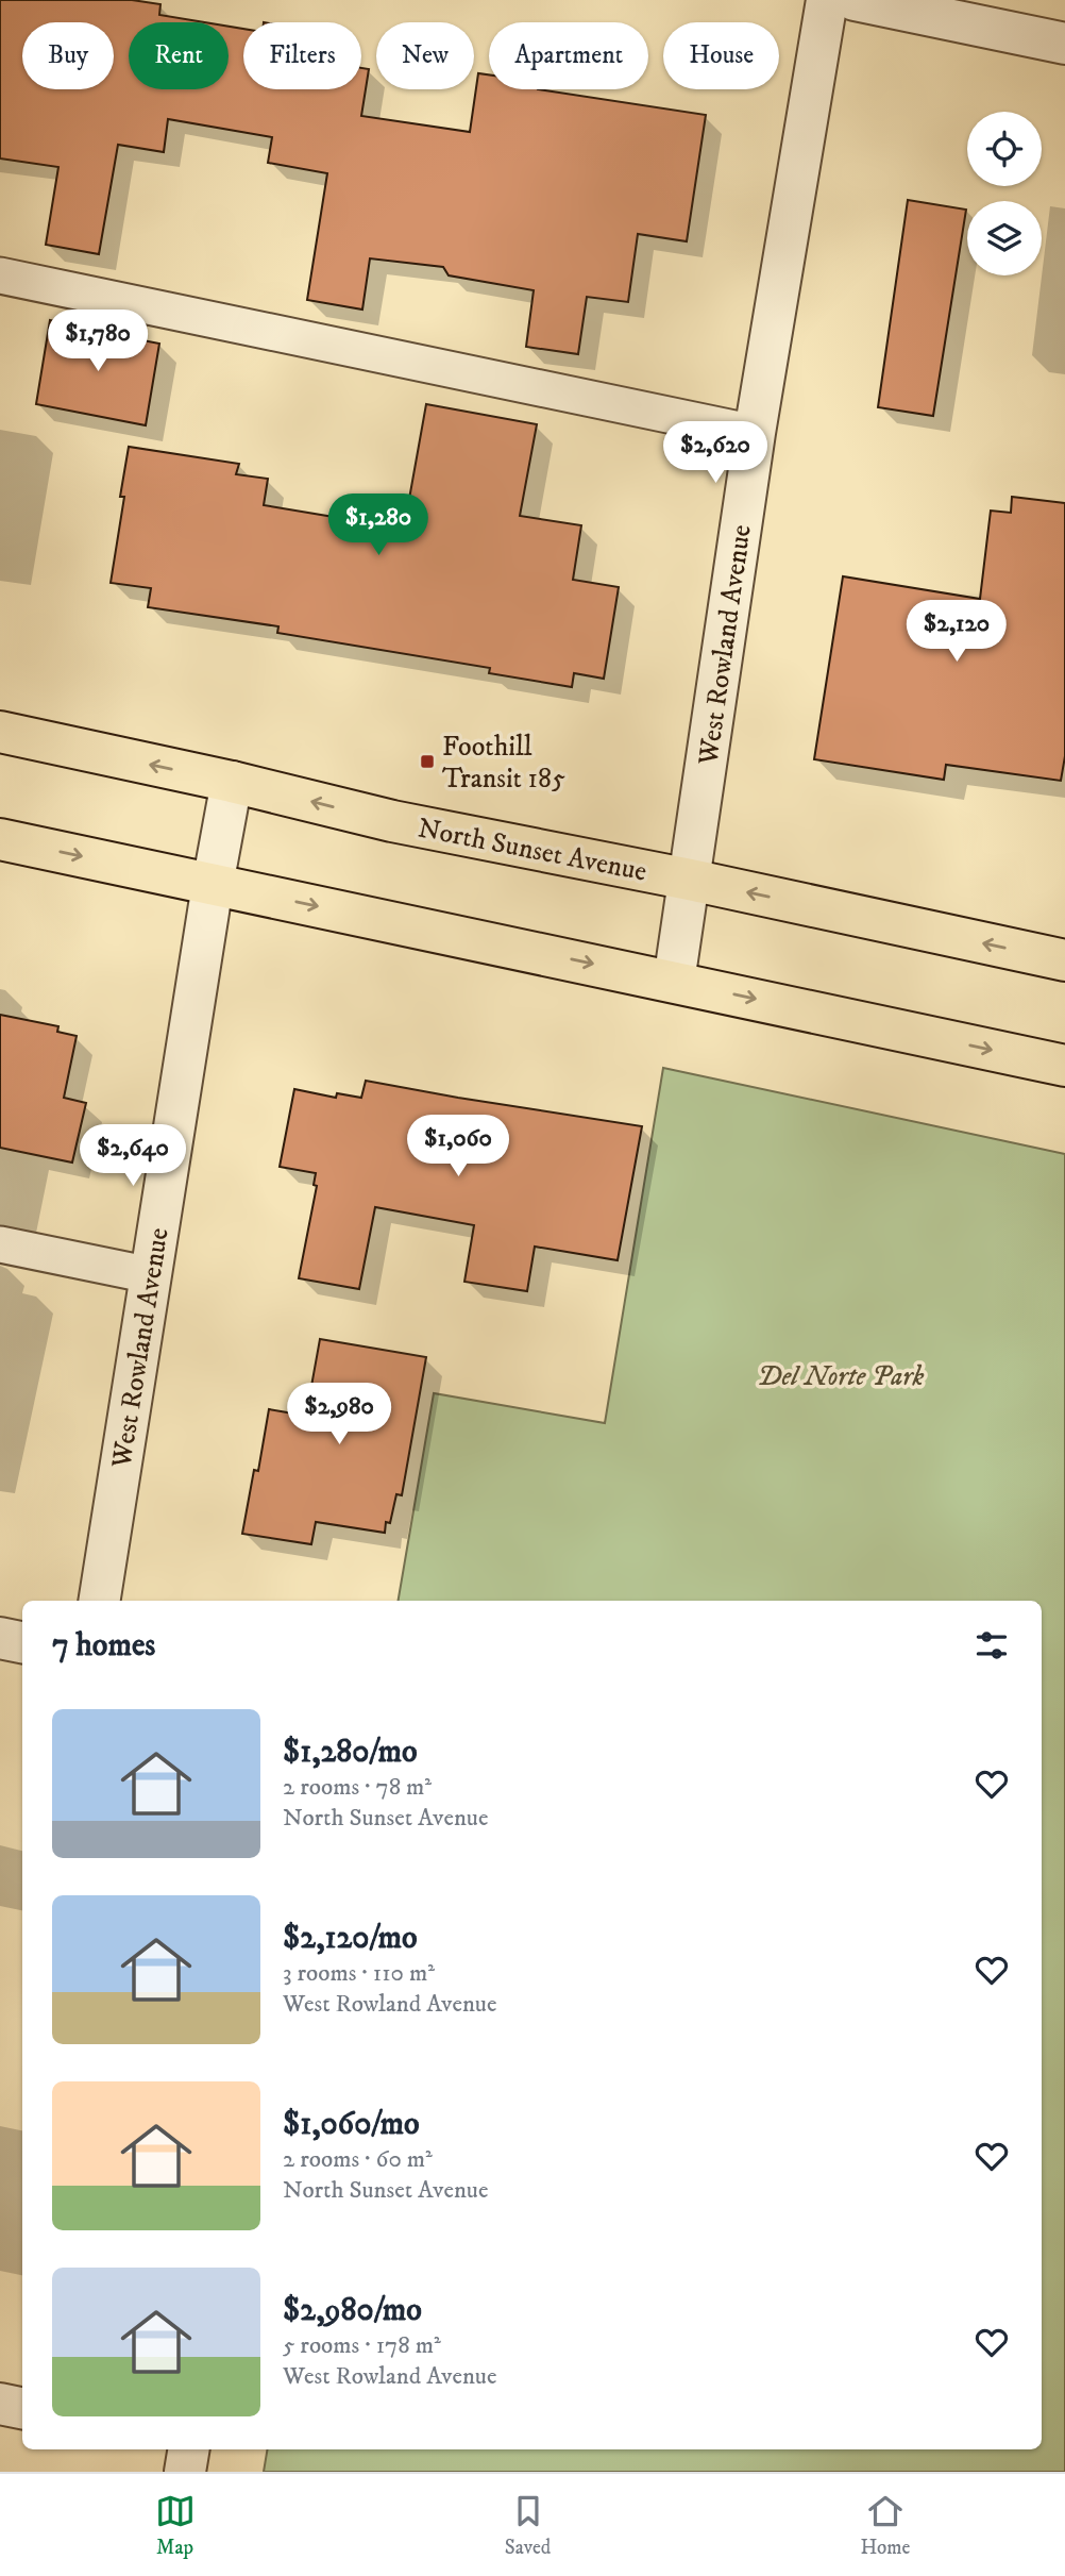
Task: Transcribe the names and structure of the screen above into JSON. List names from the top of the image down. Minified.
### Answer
{"streets":{"main road":["North Sunset Avenue"],"street":["West Rowland Avenue"]},"crossings":[["West Rowland Avenue","North Sunset Avenue"]],"parks":["Del Norte Park"],"places":{"transit":["Foothill Transit 185"]},"page":{"chip":["Buy","Rent","Filters","New","Apartment","House"],"price":["$1,780","$2,620","$1,280","$2,120","$1,060","$2,640","$2,980"],"heading":"7 homes","list":[{"name":"$1,280/mo","note":"2 rooms · 78 m² · North Sunset Avenue"},{"name":"$2,120/mo","note":"3 rooms · 110 m² · West Rowland Avenue"},{"name":"$1,060/mo","note":"2 rooms · 60 m² · North Sunset Avenue"},{"name":"$2,980/mo","note":"5 rooms · 178 m² · West Rowland Avenue"}],"tabs":["Map","Saved","Home"]}}
